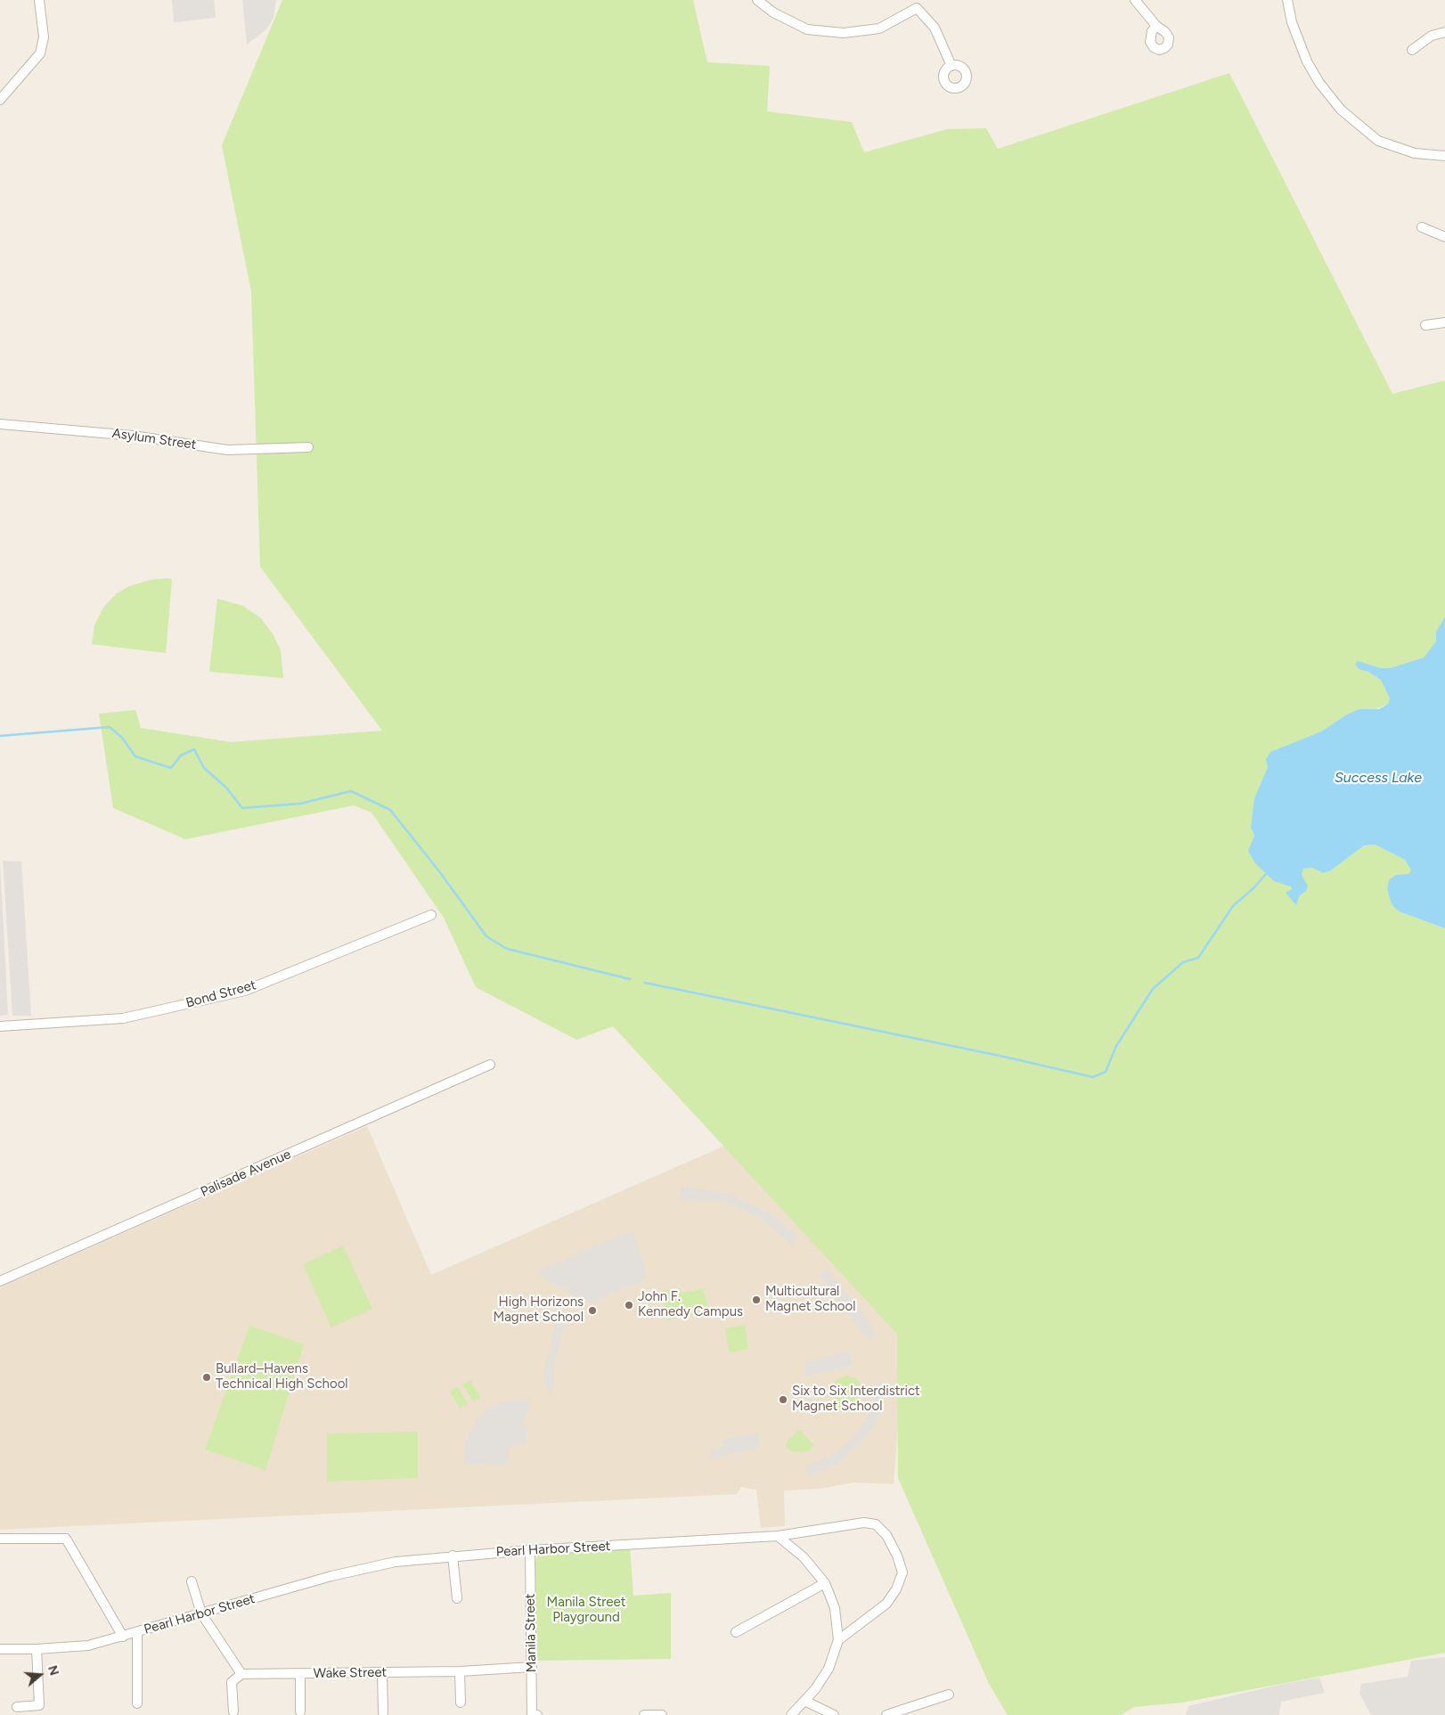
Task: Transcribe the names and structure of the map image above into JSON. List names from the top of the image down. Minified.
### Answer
{"streets":{"street":["Asylum Street","Bond Street","Palisade Avenue","Pearl Harbor Street","Manila Street","Wake Street"]},"crossings":[["Pearl Harbor Street","Manila Street"],["Manila Street","Wake Street"]],"water":["Success Lake"],"parks":["Manila Street Playground"],"places":["Multicultural Magnet School","John F. Kennedy Campus","High Horizons Magnet School","Bullard–Havens Technical High School","Six to Six Interdistrict Magnet School"],"north":"right"}
